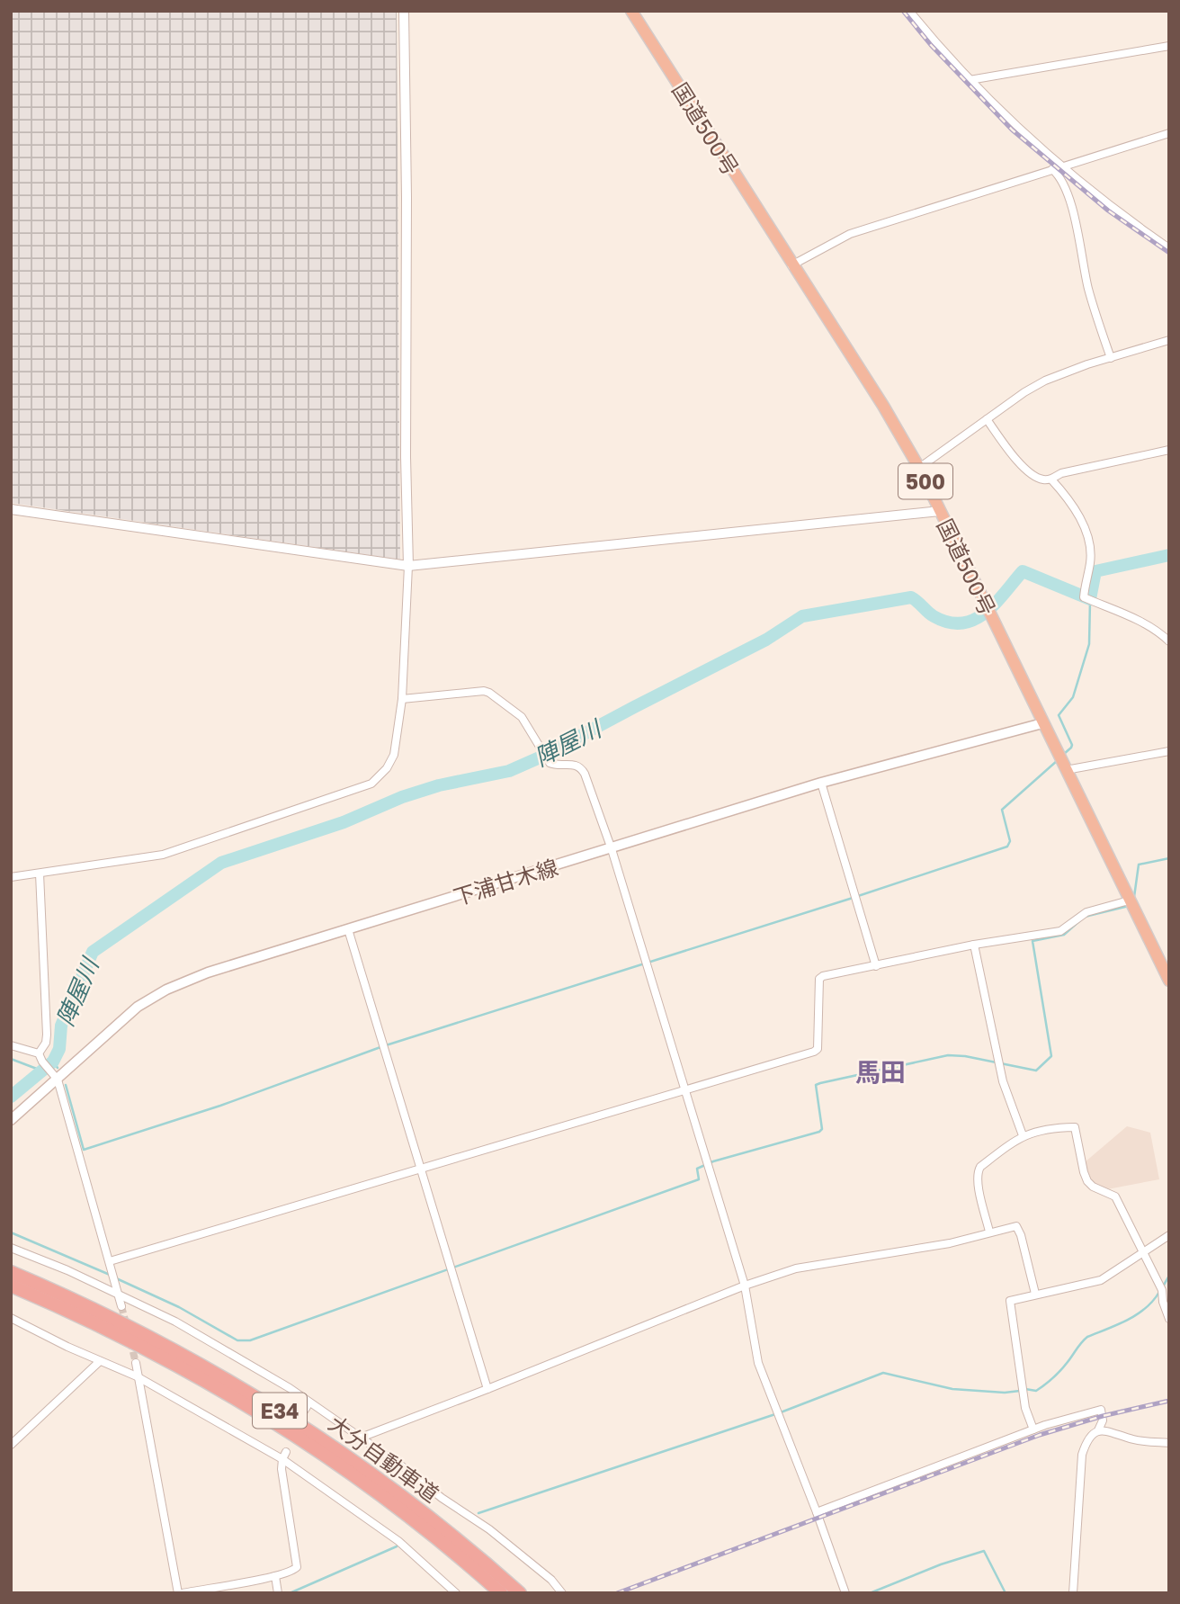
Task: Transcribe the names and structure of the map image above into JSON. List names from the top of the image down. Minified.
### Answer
{"streets":{"highway":["国道500号","500","E34","大分自動車道"],"main road":["下浦甘木線"]},"crossings":[["国道500号","下浦甘木線"]],"districts":["馬田"],"water":["陣屋川"]}
